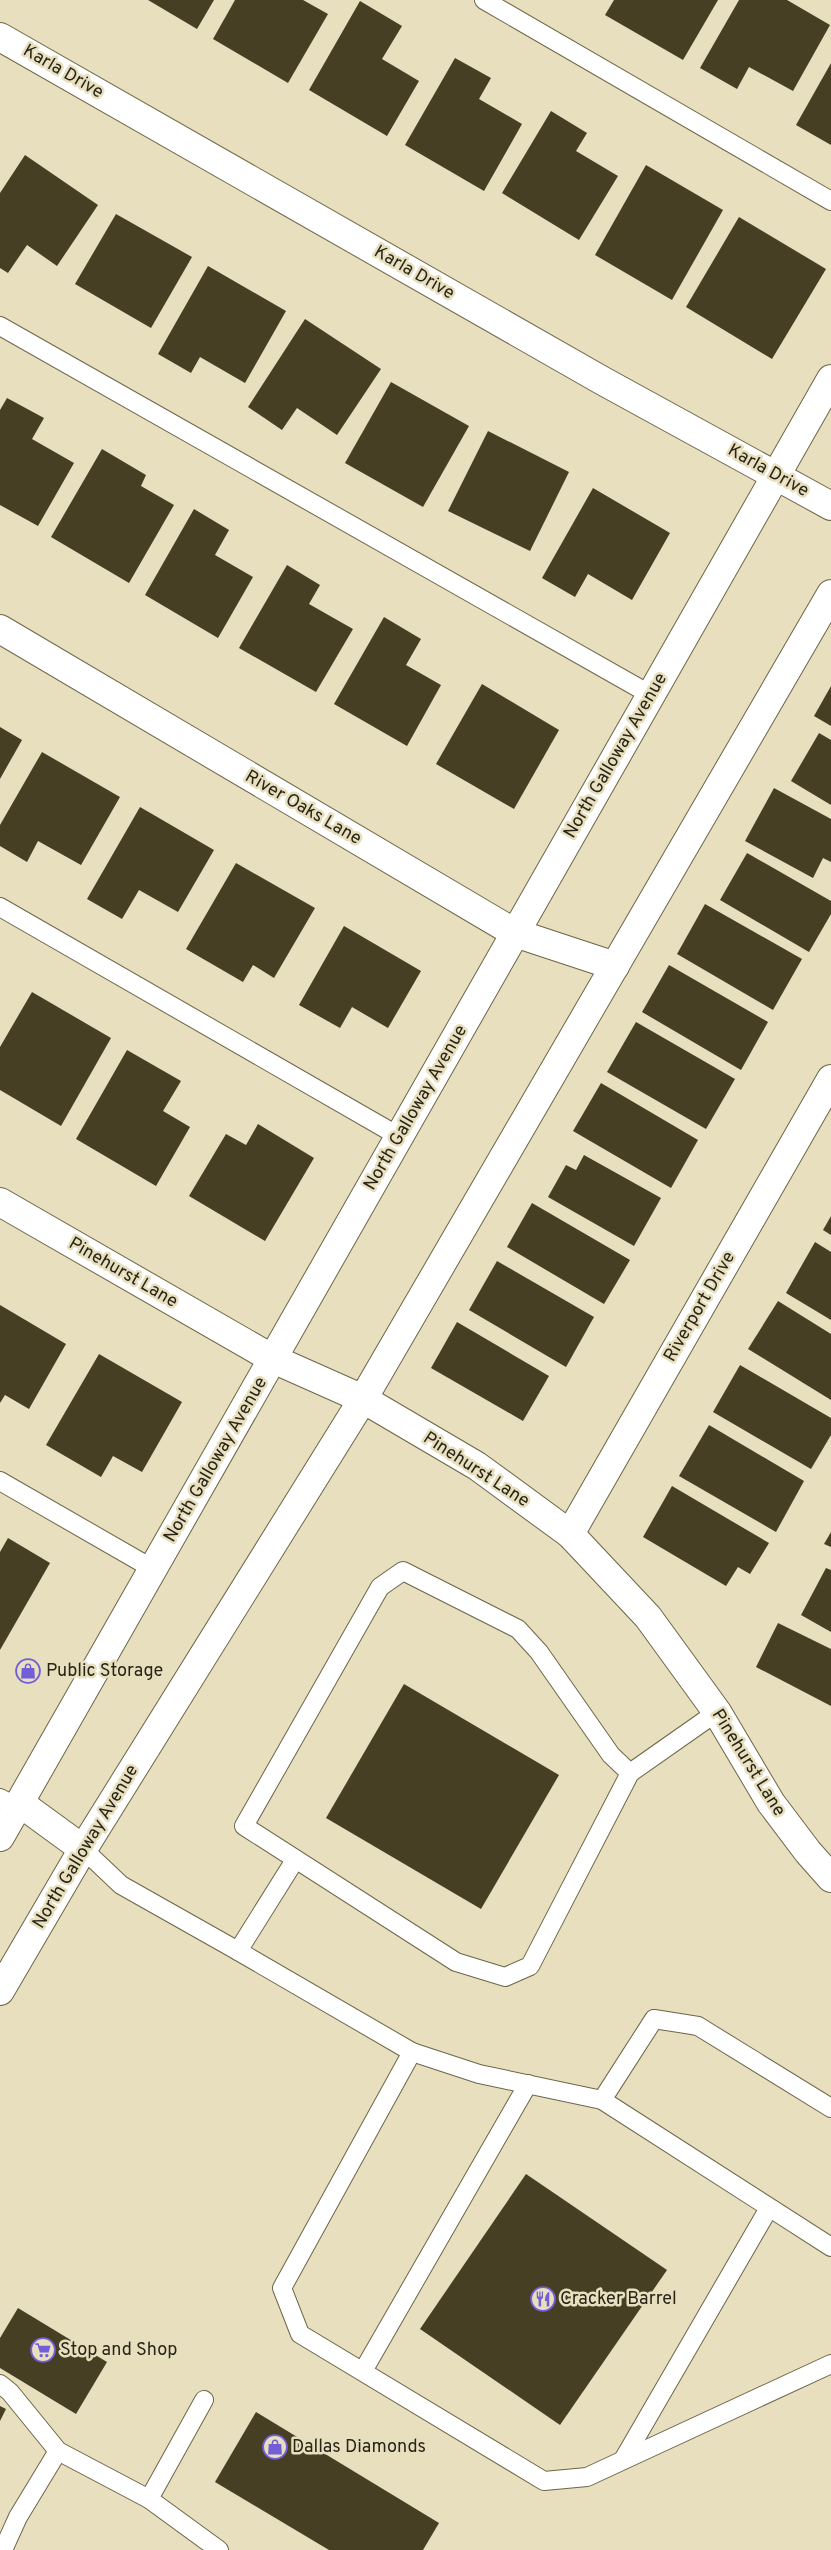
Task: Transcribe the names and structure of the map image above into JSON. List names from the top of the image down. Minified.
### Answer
{"streets":{"main road":["Karla Drive","North Galloway Avenue","River Oaks Lane","Pinehurst Lane","Riverport Drive"]},"crossings":[["Karla Drive","North Galloway Avenue"],["North Galloway Avenue","River Oaks Lane"],["North Galloway Avenue","Pinehurst Lane"],["Pinehurst Lane","Riverport Drive"]],"places":{"shop":["Public Storage","Dallas Diamonds"],"restaurant":["Cracker Barrel"],"supermarket":["Stop and Shop"]}}
